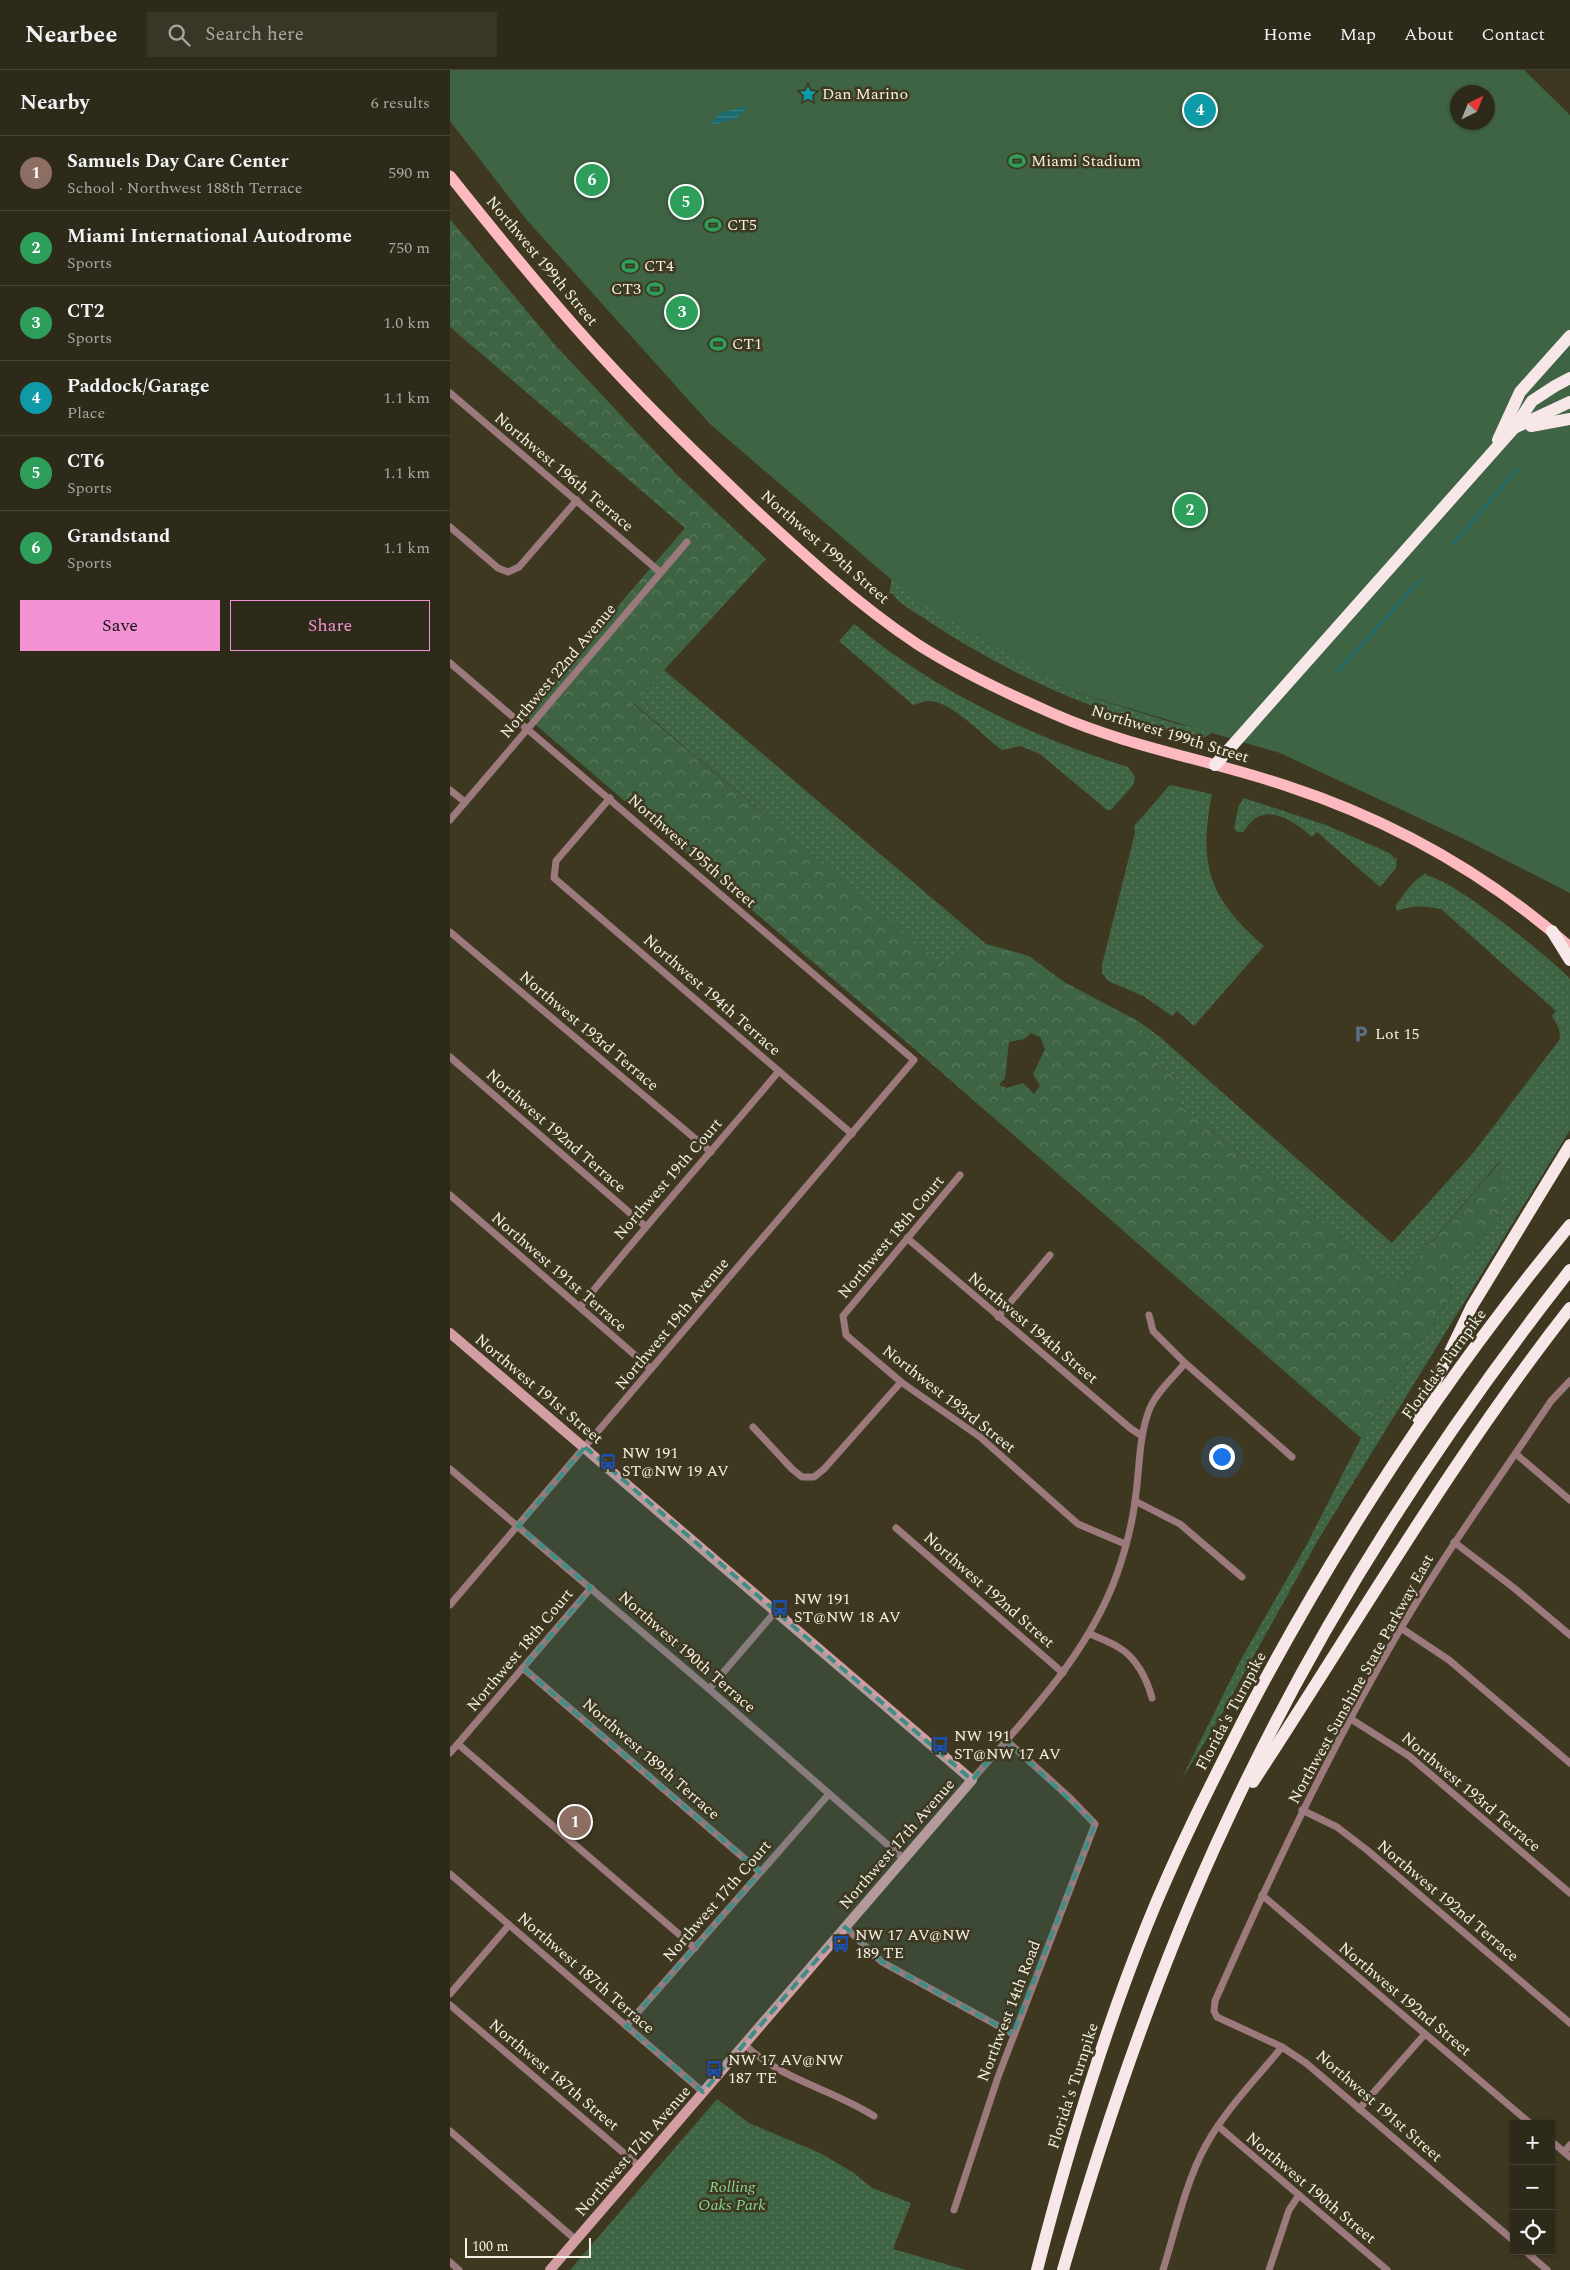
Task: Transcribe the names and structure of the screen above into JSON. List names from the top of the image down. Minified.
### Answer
{"streets":{"highway":["Florida's Turnpike"],"main road":["Northwest 199th Street"],"street":["Northwest 196th Terrace","Northwest 22nd Avenue","Northwest 195th Street","Northwest 194th Terrace","Northwest 193rd Terrace","Northwest 192nd Terrace","Northwest 19th Court","Northwest 18th Court","Northwest 191st Terrace","Northwest 19th Avenue","Northwest 194th Street","Northwest 191st Street","Northwest 193rd Street","Northwest 192nd Street","Northwest 190th Terrace","Northwest Sunshine State Parkway East","Northwest 189th Terrace","Northwest 17th Avenue","Northwest 17th Court","Northwest 187th Terrace","Northwest 14th Road","Northwest 187th Street","Northwest 190th Street"]},"crossings":[["Northwest 196th Terrace","Northwest 22nd Avenue"],["Northwest 22nd Avenue","Northwest 195th Street"],["Northwest 195th Street","Northwest 194th Terrace"],["Northwest 195th Street","Northwest 19th Avenue"],["Northwest 194th Terrace","Northwest 19th Court"],["Northwest 194th Terrace","Northwest 19th Avenue"],["Northwest 193rd Terrace","Northwest 19th Court"],["Northwest 193rd Terrace","Northwest Sunshine State Parkway East"],["Northwest 192nd Terrace","Northwest 19th Court"],["Northwest 192nd Terrace","Northwest Sunshine State Parkway East"],["Northwest 19th Court","Northwest 191st Terrace"],["Northwest 18th Court","Northwest 194th Street"],["Northwest 18th Court","Northwest 193rd Street"],["Northwest 18th Court","Northwest 190th Terrace"],["Northwest 18th Court","Northwest 189th Terrace"],["Northwest 191st Terrace","Northwest 19th Avenue"],["Northwest 19th Avenue","Northwest 191st Street"],["Northwest 19th Avenue","Northwest 190th Terrace"],["Northwest 194th Street","Northwest 17th Avenue"],["Northwest 191st Street","Northwest Sunshine State Parkway East"],["Northwest 191st Street","Northwest 17th Avenue"],["Northwest 193rd Street","Northwest 17th Avenue"],["Northwest 192nd Street","Northwest Sunshine State Parkway East"],["Northwest 192nd Street","Northwest 17th Avenue"],["Northwest 190th Terrace","Northwest 17th Avenue"],["Northwest 190th Terrace","Northwest 17th Court"],["Northwest 189th Terrace","Northwest 17th Court"],["Northwest 17th Avenue","Northwest 187th Terrace"],["Northwest 17th Avenue","Northwest 14th Road"],["Northwest 17th Avenue","Northwest 187th Street"],["Northwest 17th Court","Northwest 187th Terrace"]],"parks":["Rolling Oaks Park"],"places":{"place":["Dan Marino"],"sports":["Miami Stadium","CT5","CT4","CT3","CT1"],"parking":["Lot 15"],"bus stop":["NW 191 ST@NW 19 AV","NW 191 ST@NW 18 AV","NW 191 ST@NW 17 AV","NW 17 AV@NW 189 TE","NW 17 AV@NW 187 TE"]},"scale_bar":"100 m","north":"top right","page":{"header":"Nearbee","search":"Search here","nav":["Home","Map","About","Contact"],"heading":["Nearby","6 results"],"pins":["4","6","5","3","2","1"],"list":[{"mark":"1","name":"Samuels Day Care Center","note":"School · Northwest 188th Terrace","value":"590 m"},{"mark":"2","name":"Miami International Autodrome","note":"Sports","value":"750 m"},{"mark":"3","name":"CT2","note":"Sports","value":"1.0 km"},{"mark":"4","name":"Paddock/Garage","note":"Place","value":"1.1 km"},{"mark":"5","name":"CT6","note":"Sports","value":"1.1 km"},{"mark":"6","name":"Grandstand","note":"Sports","value":"1.1 km"}],"buttons":["Save","Share"],"map_buttons":["+","−"],"scale":"100 m"}}
